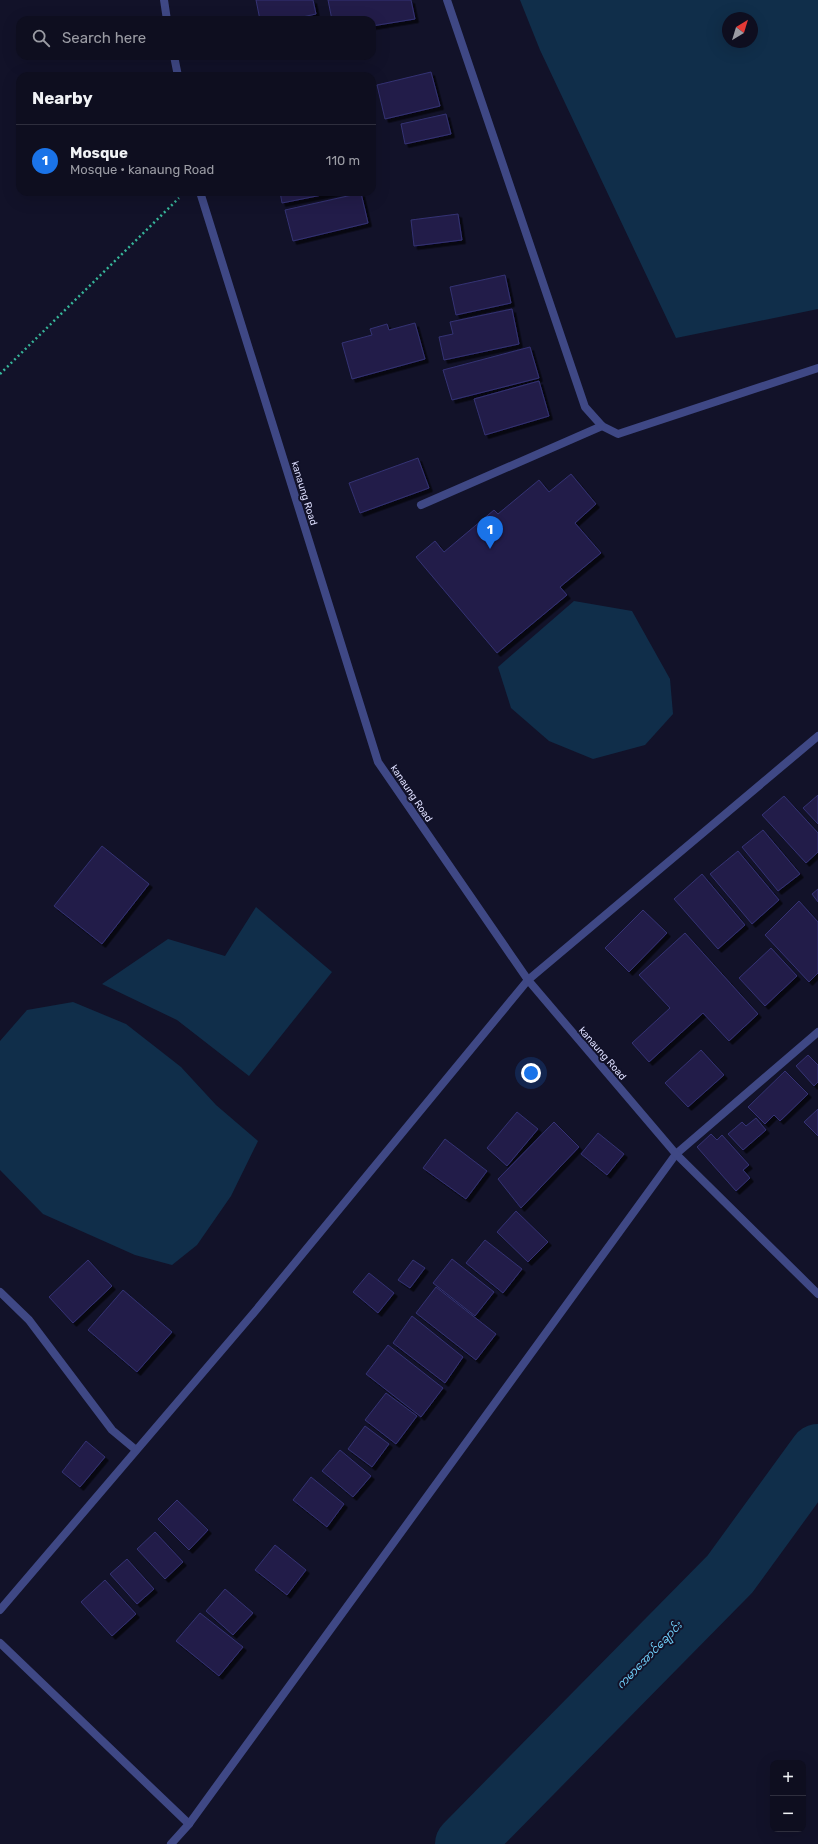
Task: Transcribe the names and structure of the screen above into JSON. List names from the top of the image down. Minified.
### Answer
{"streets":{"street":["kanaung Road"]},"water":["ကမာအောင်ချောင်း"],"north":"top right","page":{"search":"Search here","heading":"Nearby","list":[{"mark":"1","name":"Mosque","note":"Mosque · kanaung Road","value":"110 m"}],"pins":"1","map_buttons":["+","−"]}}
